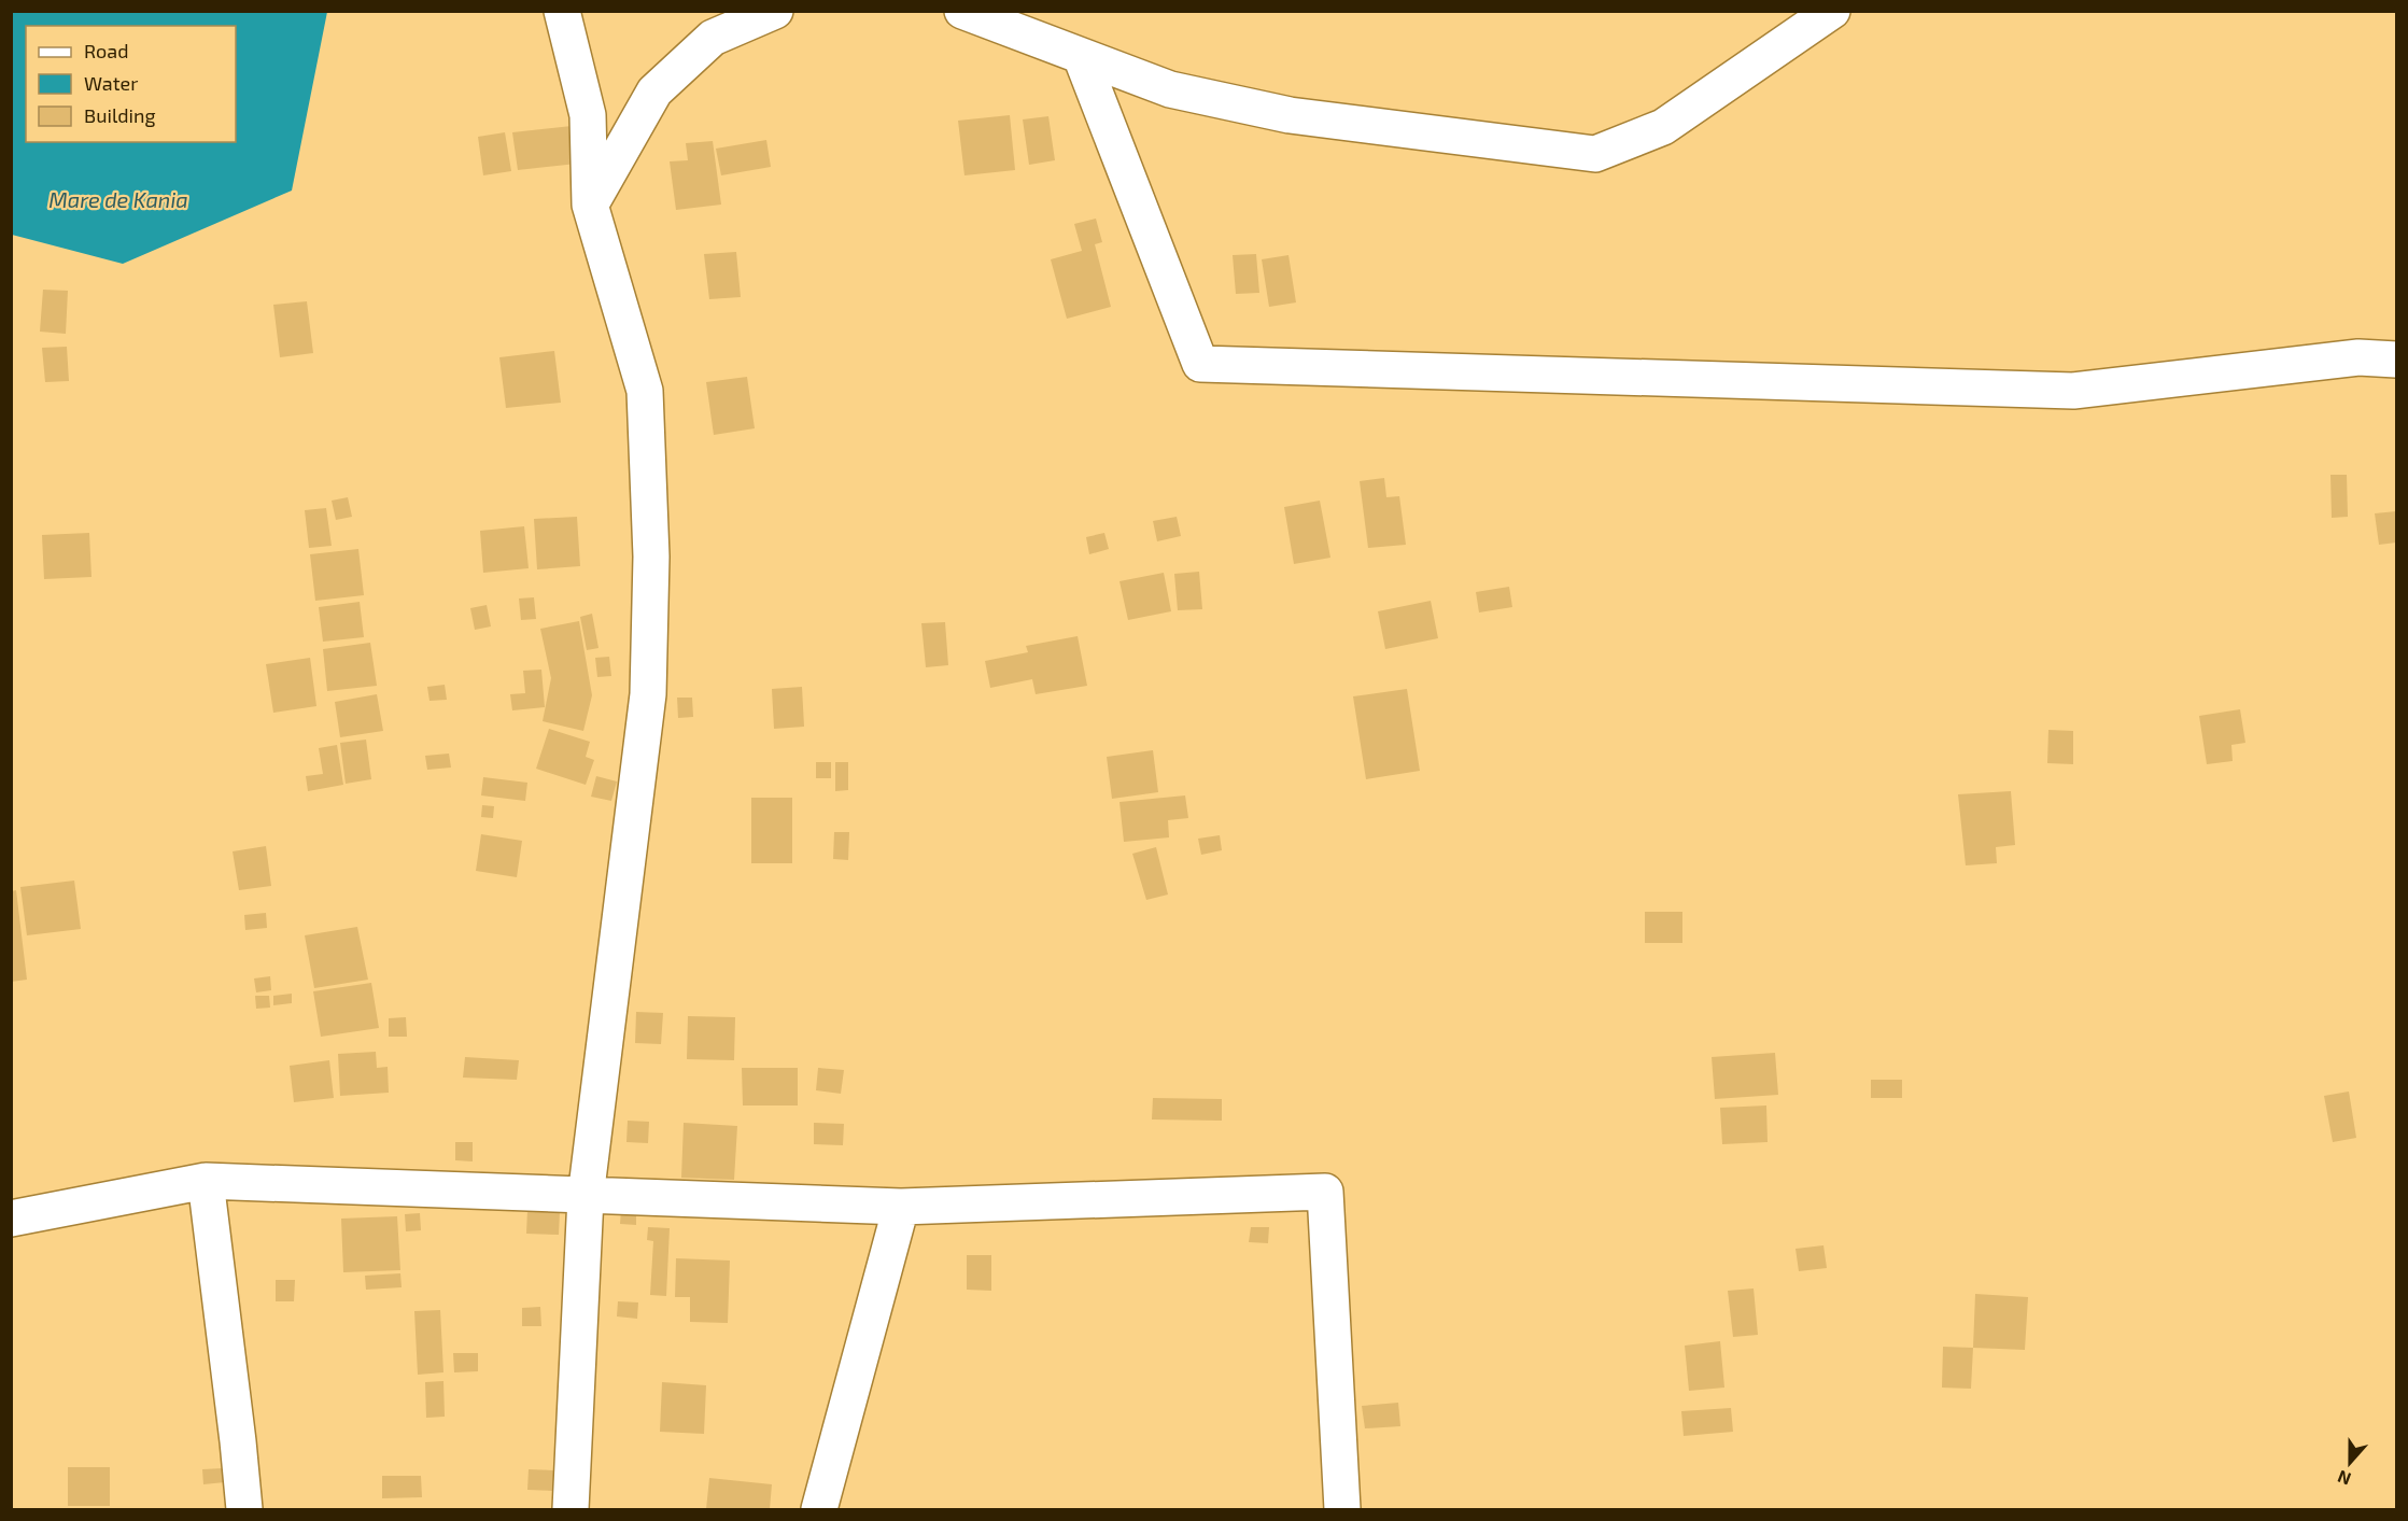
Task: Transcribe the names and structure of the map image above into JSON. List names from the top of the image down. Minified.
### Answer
{"water":["Mare de Kania"],"legend":["Road","Water","Building"],"north":"bottom"}
